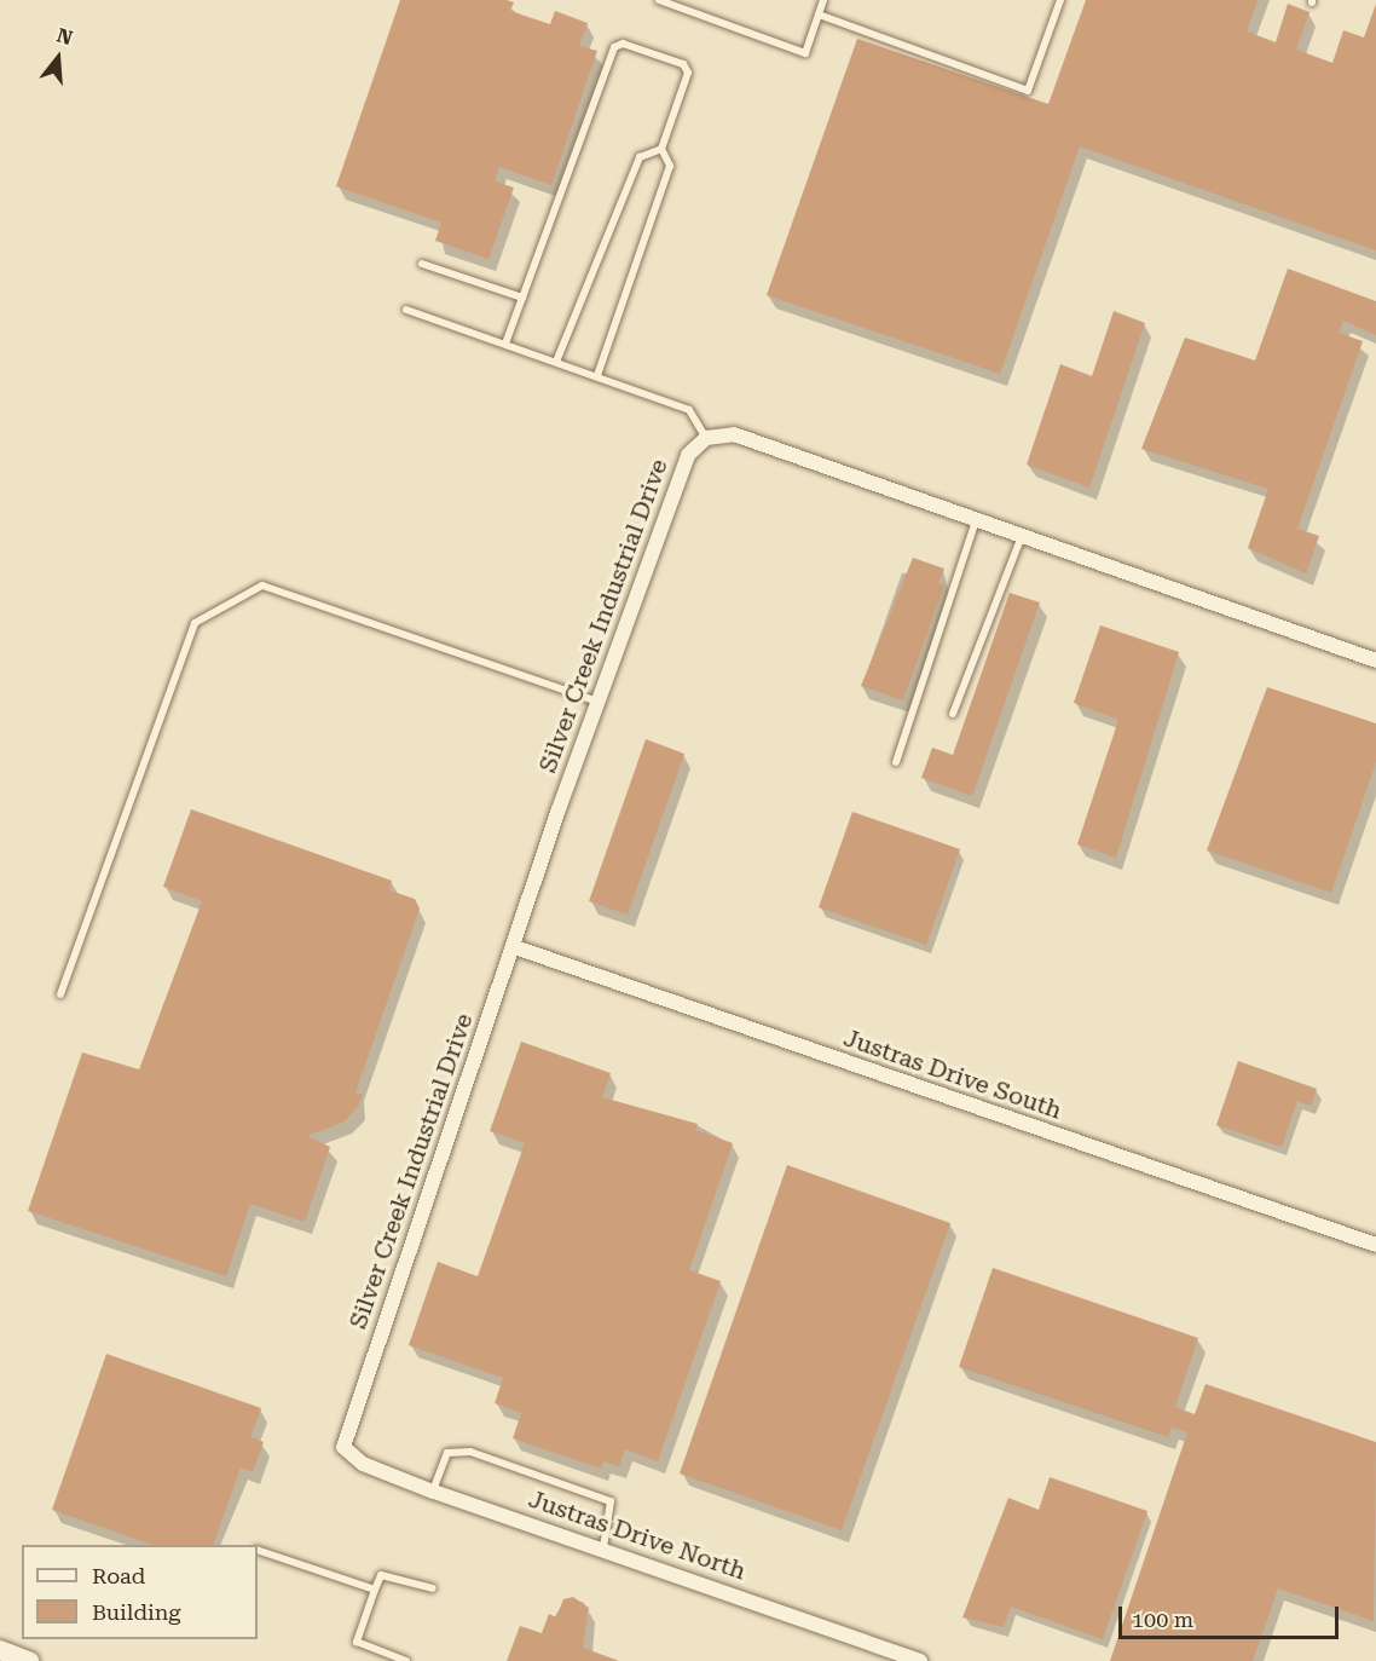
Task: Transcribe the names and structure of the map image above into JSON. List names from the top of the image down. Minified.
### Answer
{"streets":{"street":["Silver Creek Industrial Drive","Justras Drive South","Justras Drive North"]},"crossings":[["Silver Creek Industrial Drive","Justras Drive South"],["Silver Creek Industrial Drive","Justras Drive North"]],"legend":["Road","Building"],"scale_bar":"100 m","north":"top"}
